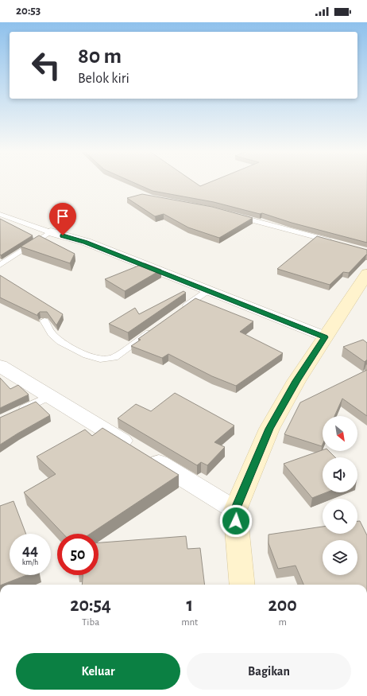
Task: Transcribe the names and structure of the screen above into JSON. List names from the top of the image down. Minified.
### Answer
{"north":"bottom right","page":{"status":"20:53","turn":["80 m","Belok kiri"],"speed":"44 km/h","limit":"50","eta":["20:54","Tiba","1","mnt","200","m"],"buttons":["Keluar","Bagikan"]}}
